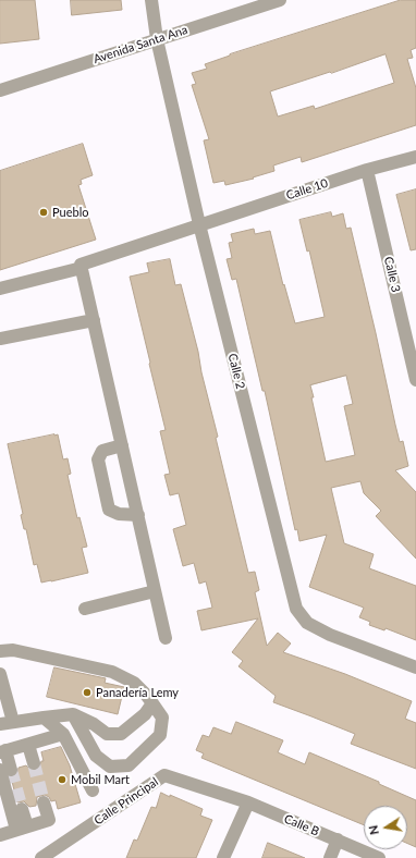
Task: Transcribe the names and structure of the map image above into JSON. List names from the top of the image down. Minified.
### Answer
{"streets":{"street":["Avenida Santa Ana","Calle 10","Calle 3","Calle 2","Calle Principal","Calle B"]},"crossings":[["Avenida Santa Ana","Calle 2"],["Calle 10","Calle 3"],["Calle 10","Calle 2"],["Calle Principal","Calle B"]],"places":["Pueblo","Panadería Lemy","Mobil Mart"],"north":"left"}
